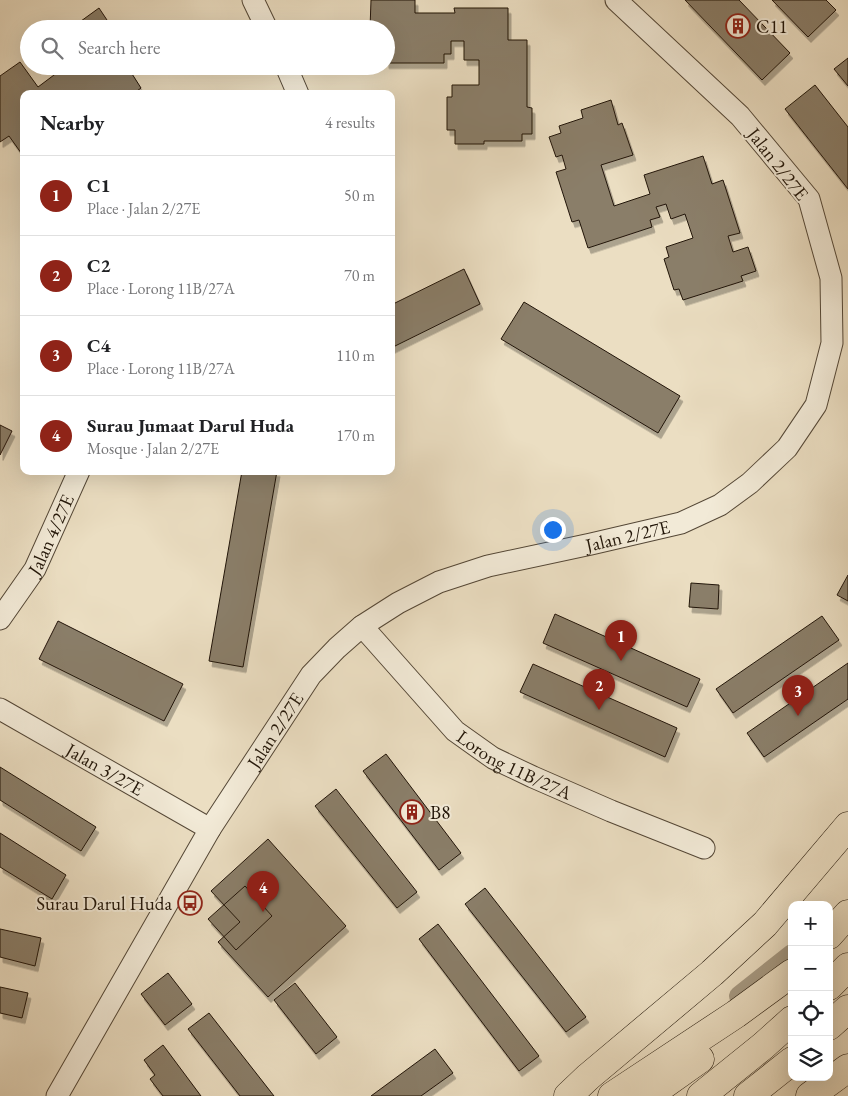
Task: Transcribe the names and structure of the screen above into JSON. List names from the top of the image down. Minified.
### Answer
{"streets":{"street":["Jalan 2/27E","Jalan 4/27E","Lorong 11B/27A","Jalan 3/27E"]},"crossings":[["Jalan 2/27E","Lorong 11B/27A"],["Jalan 2/27E","Jalan 3/27E"]],"places":{"building":["C11","B8"],"bus stop":["Surau Darul Huda"]},"page":{"search":"Search here","heading":["Nearby","4 results"],"list":[{"mark":"1","name":"C1","note":"Place · Jalan 2/27E","value":"50 m"},{"mark":"2","name":"C2","note":"Place · Lorong 11B/27A","value":"70 m"},{"mark":"3","name":"C4","note":"Place · Lorong 11B/27A","value":"110 m"},{"mark":"4","name":"Surau Jumaat Darul Huda","note":"Mosque · Jalan 2/27E","value":"170 m"}],"pins":["1","2","3","4"],"map_buttons":["+","−"]}}
